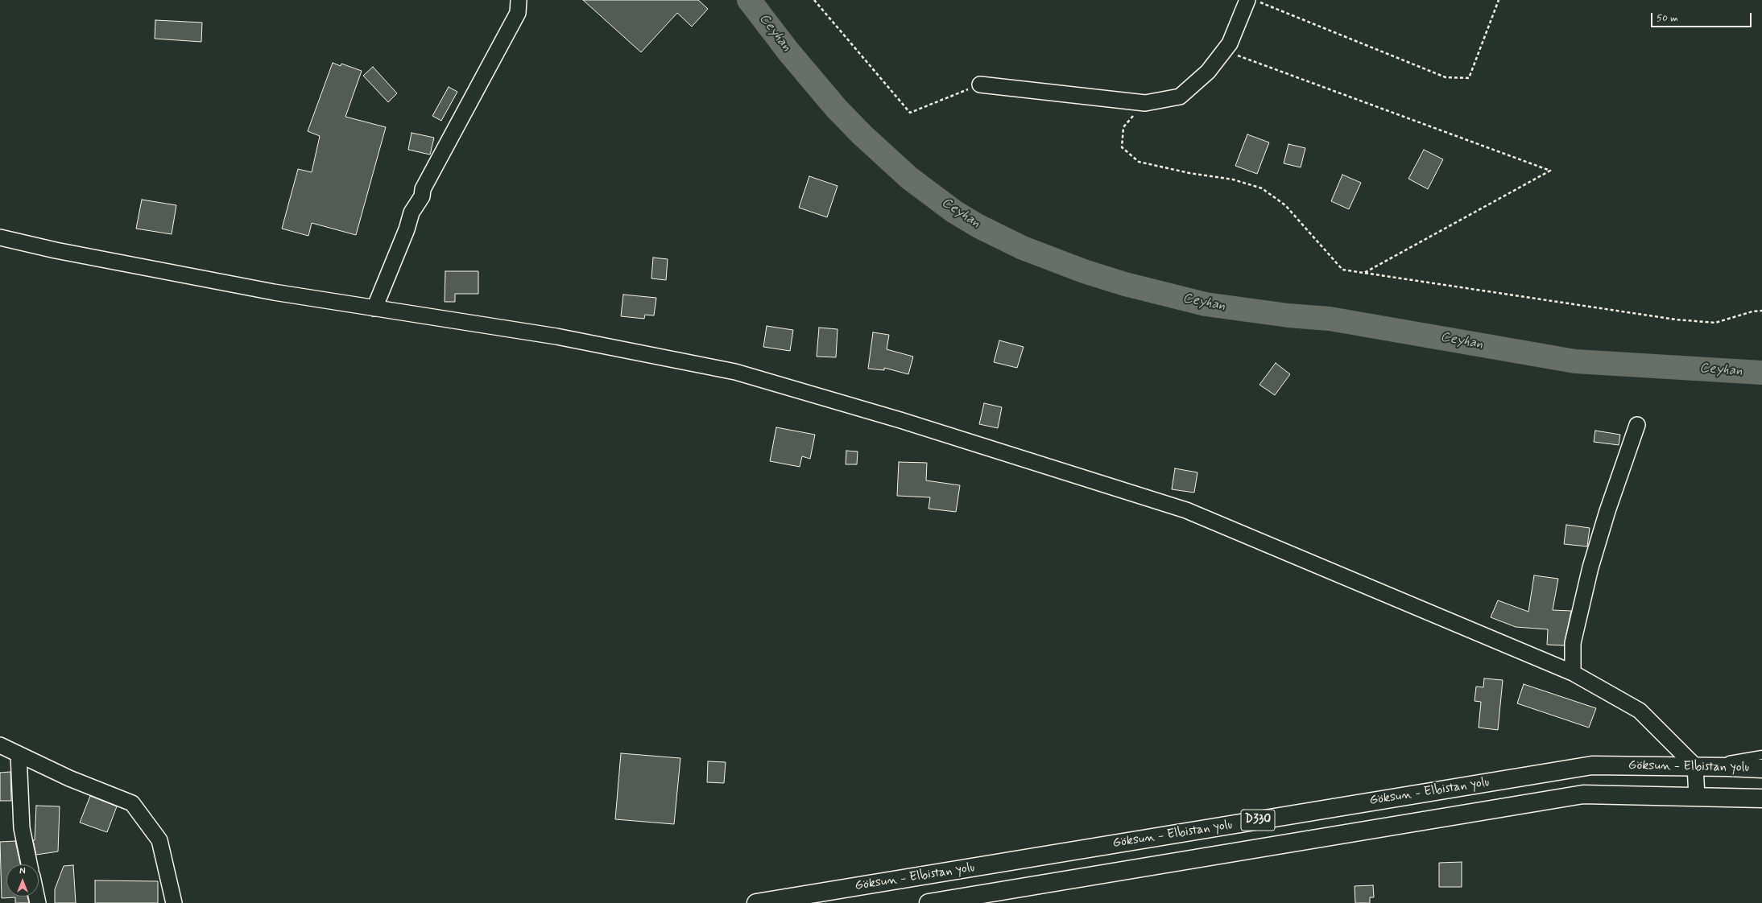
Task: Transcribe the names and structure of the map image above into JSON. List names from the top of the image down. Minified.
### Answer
{"streets":{"highway":["Göksun - Elbistan yolu","D330"]},"water":["Ceyhan"],"scale_bar":"50 m","north":"top"}
